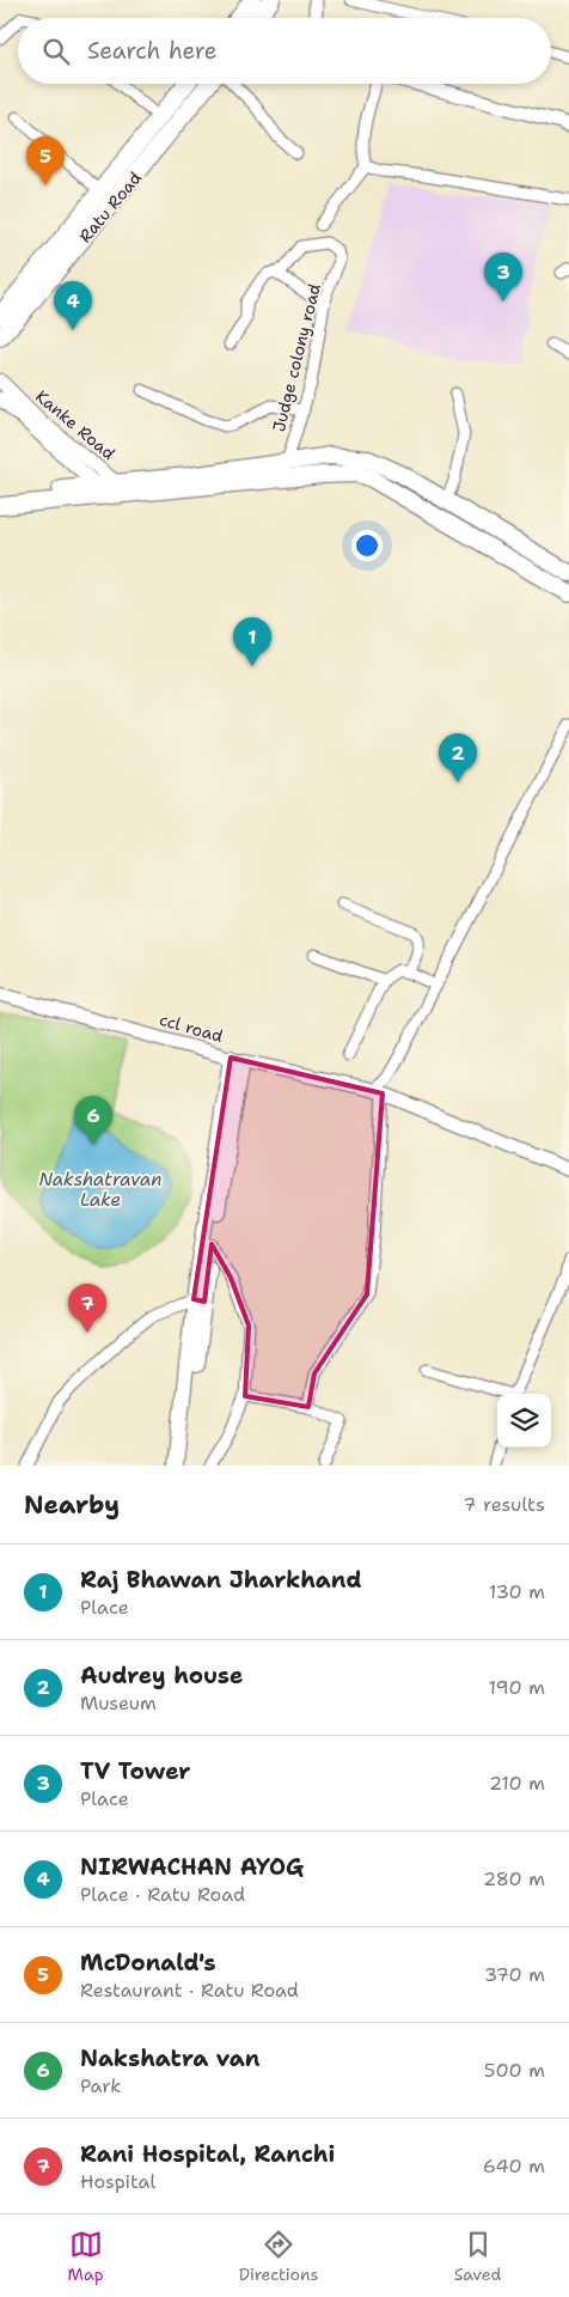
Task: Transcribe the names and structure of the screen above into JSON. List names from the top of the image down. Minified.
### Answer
{"streets":{"main road":["Ratu Road"],"street":["Judge colony road","Kanke Road","ccl road"]},"water":["Nakshatravan Lake"],"page":{"search":"Search here","pins":["5","3","4","1","2","6","7"],"heading":["Nearby","7 results"],"list":[{"mark":"1","name":"Raj Bhawan Jharkhand","note":"Place","value":"130 m"},{"mark":"2","name":"Audrey house","note":"Museum","value":"190 m"},{"mark":"3","name":"TV Tower","note":"Place","value":"210 m"},{"mark":"4","name":"NIRWACHAN AYOG","note":"Place · Ratu Road","value":"280 m"},{"mark":"5","name":"McDonald's","note":"Restaurant · Ratu Road","value":"370 m"},{"mark":"6","name":"Nakshatra van","note":"Park","value":"500 m"},{"mark":"7","name":"Rani Hospital, Ranchi","note":"Hospital","value":"640 m"}],"nav":["Map","Directions","Saved"]}}
